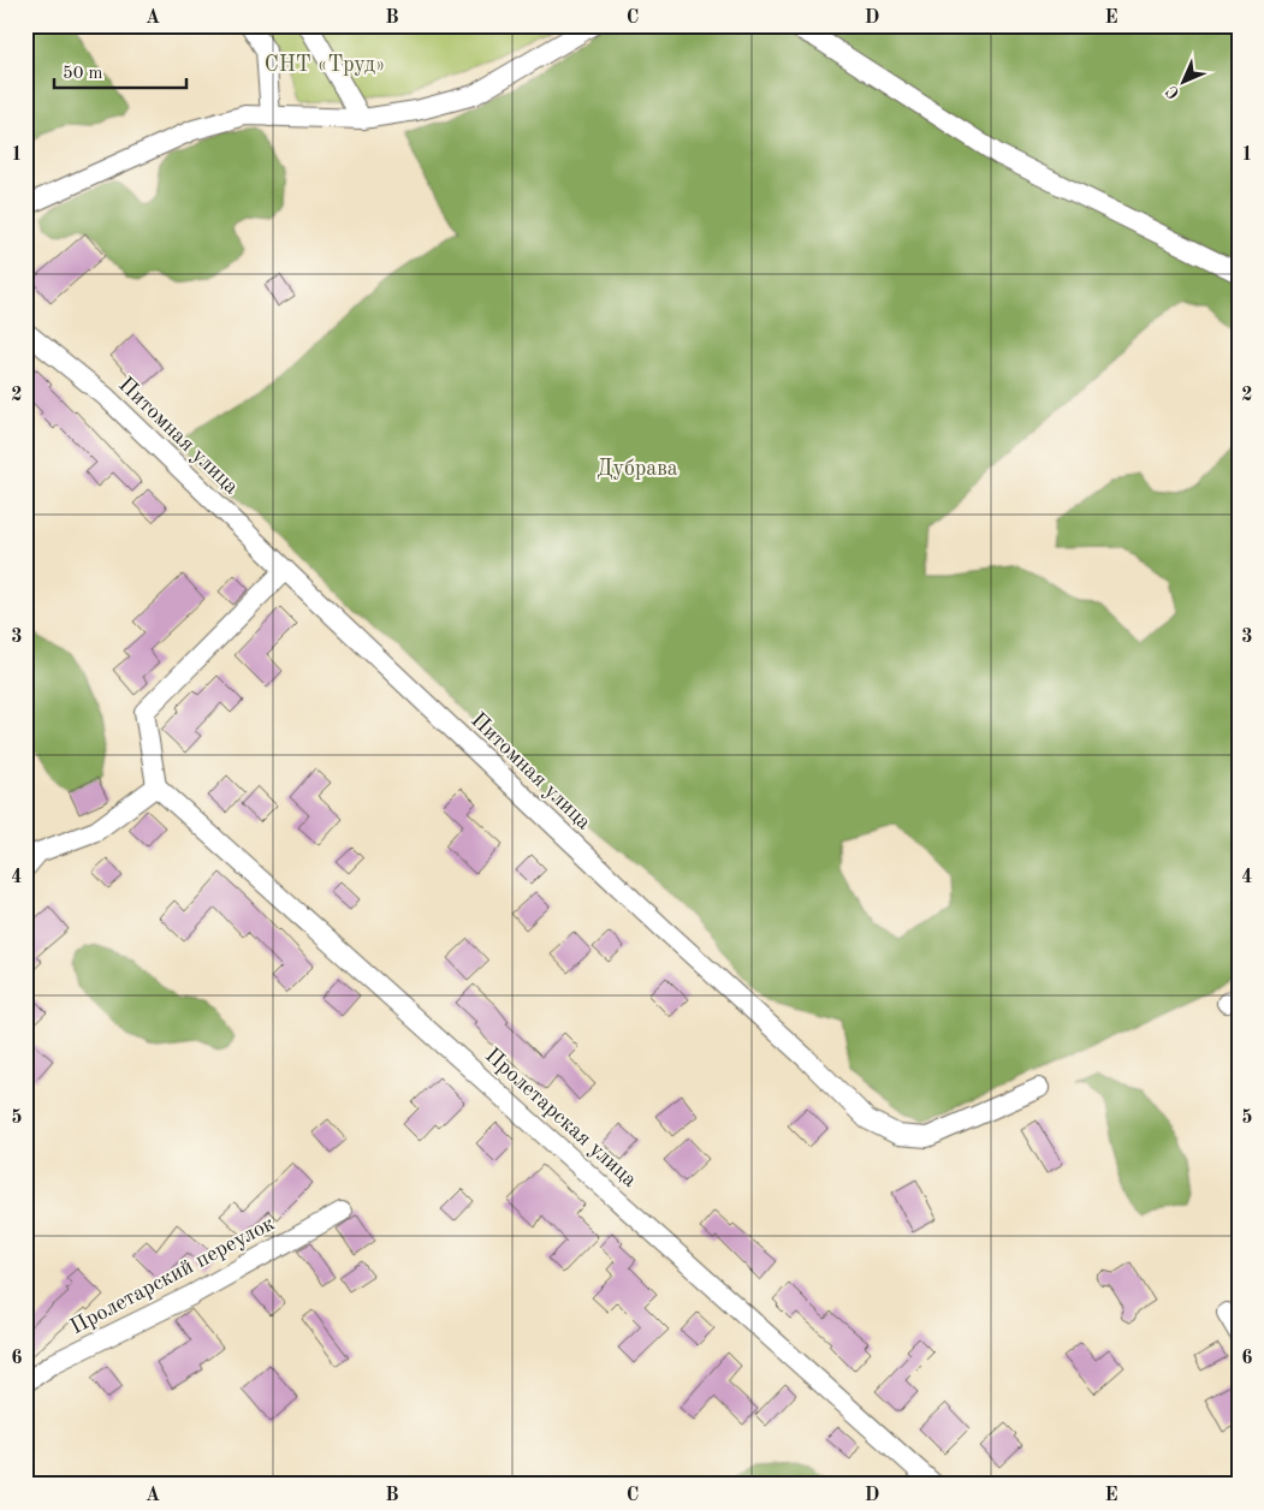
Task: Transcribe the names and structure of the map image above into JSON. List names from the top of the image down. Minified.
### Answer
{"streets":{"street":["Питомная улица","Пролетарская улица","Пролетарский переулок"]},"parks":["СНТ «Труд»","Дубрава"],"scale_bar":"50 m","north":"bottom left","grid":{"columns":["A","B","C","D","E"],"rows":["1","2","3","4","5","6"]}}
